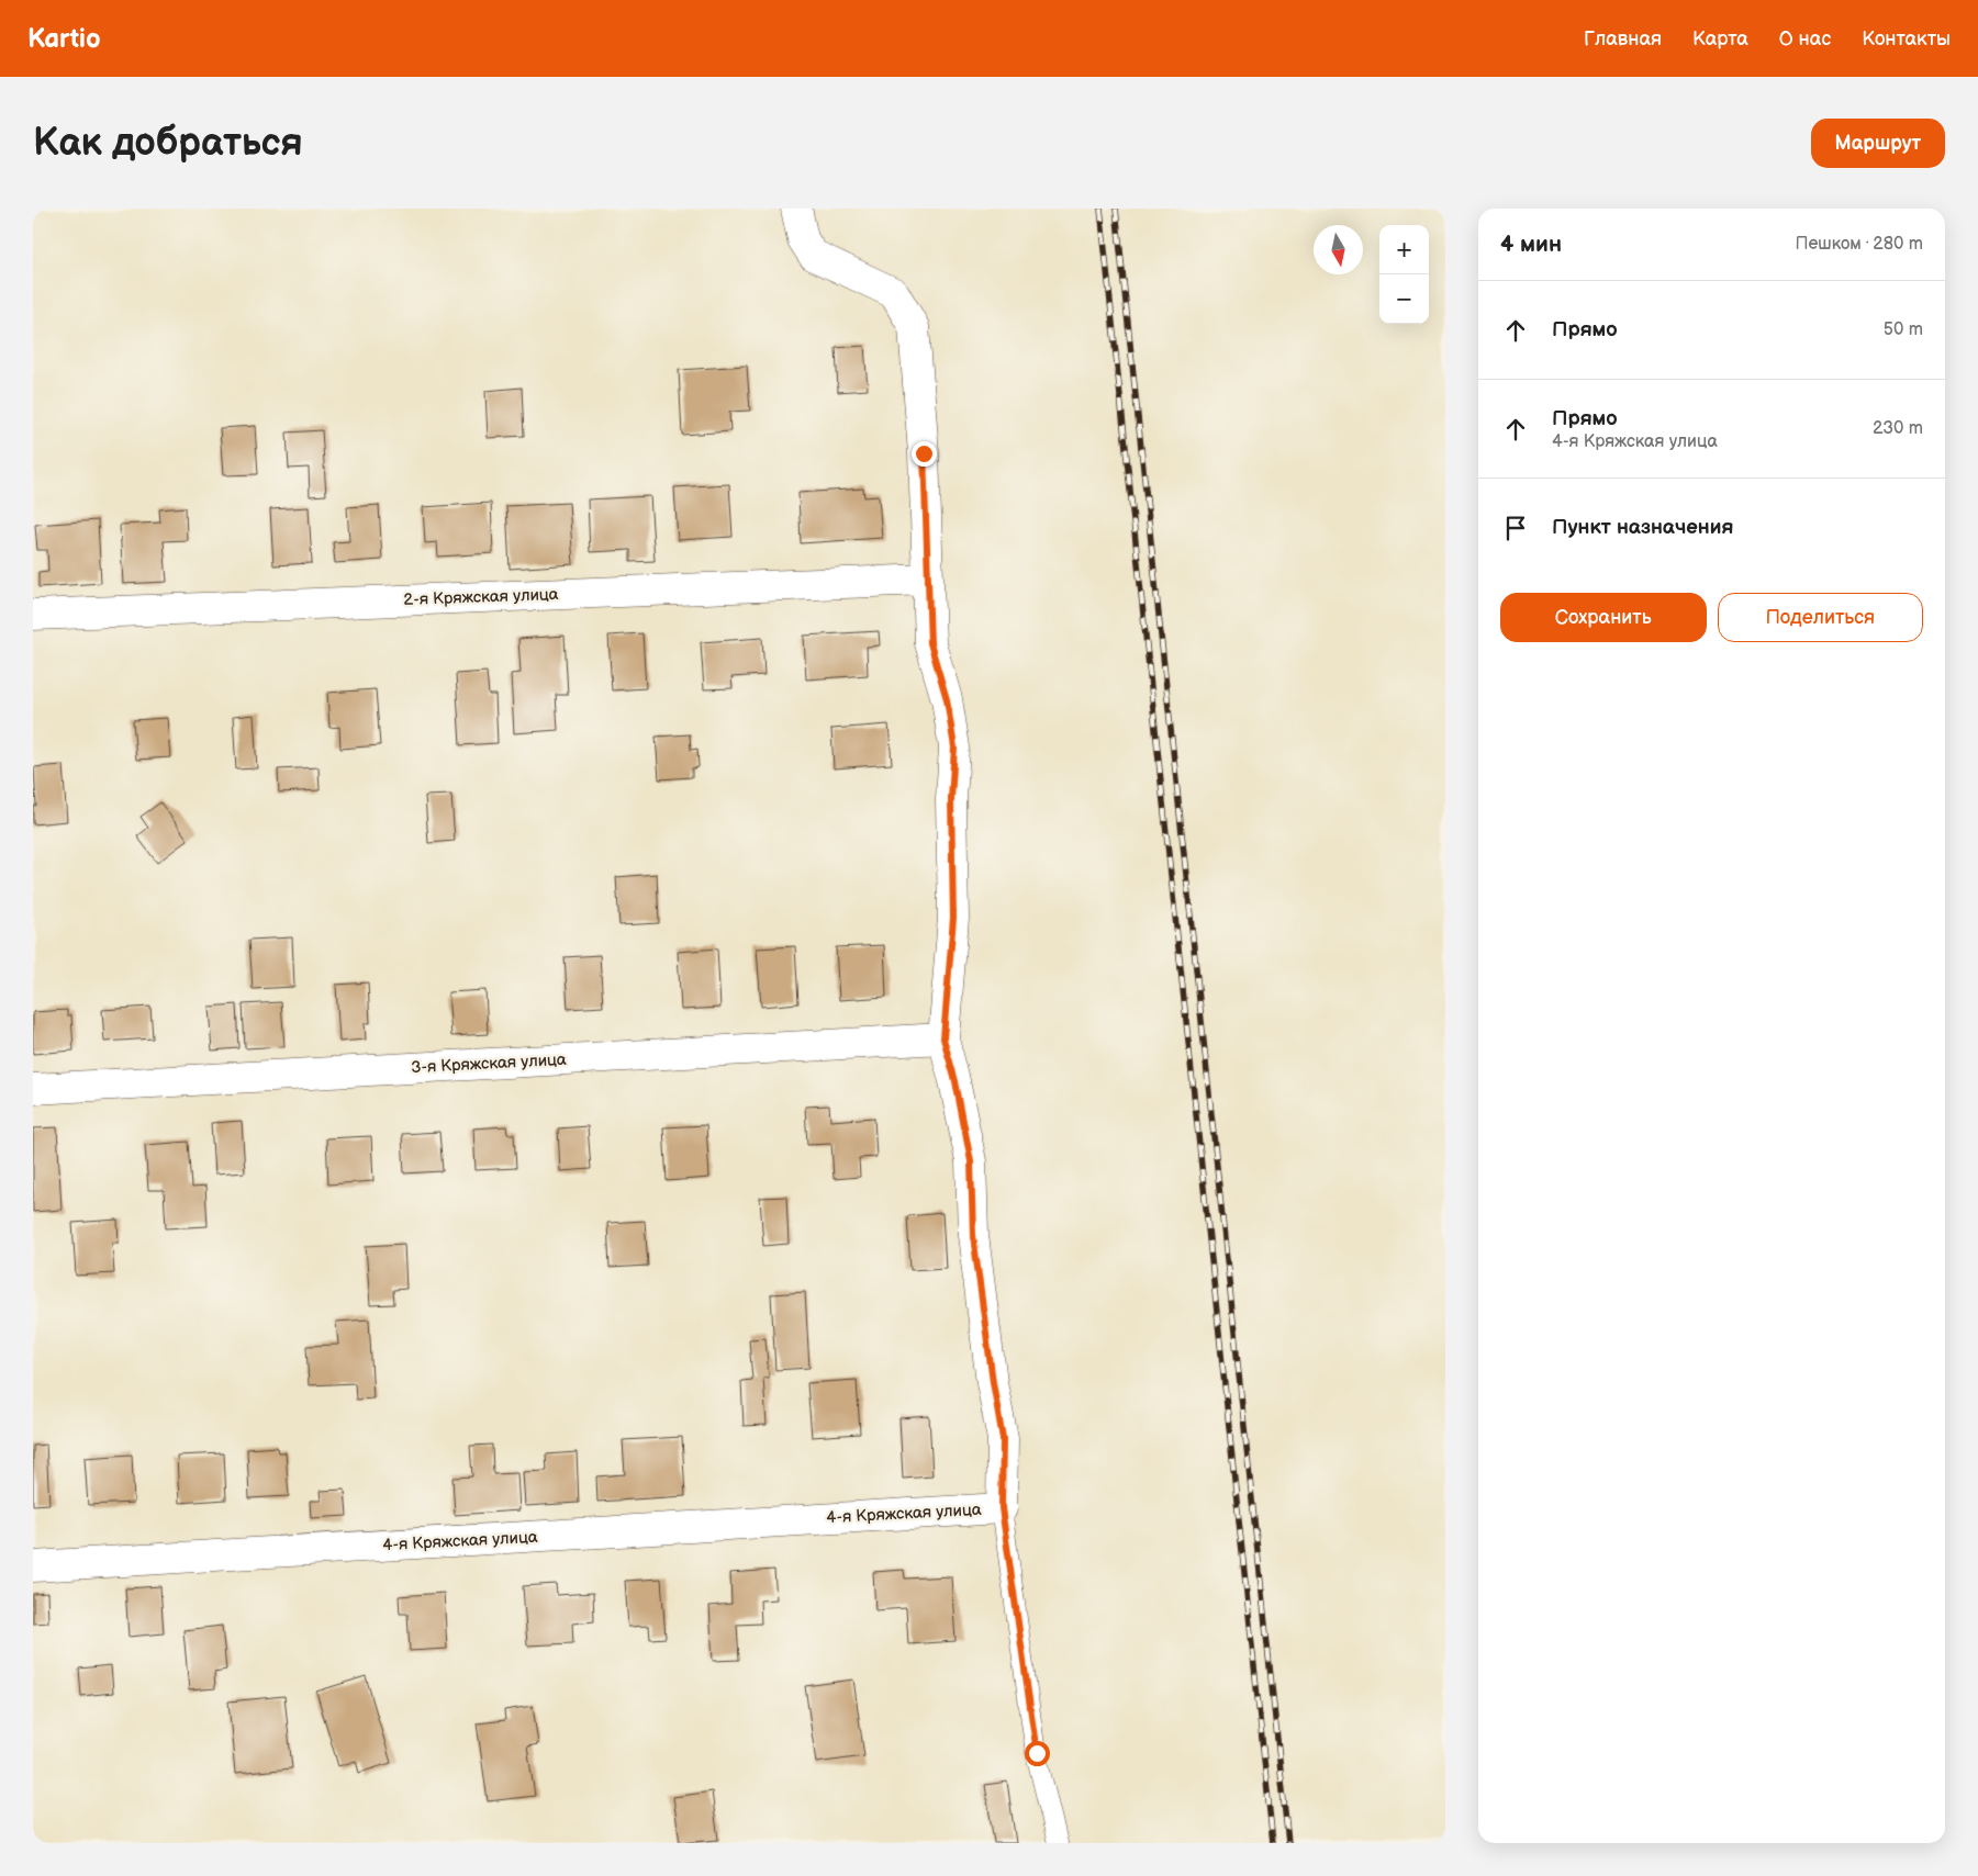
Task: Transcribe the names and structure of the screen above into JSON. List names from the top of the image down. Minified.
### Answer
{"streets":{"street":["2-я Кряжская улица","3-я Кряжская улица","4-я Кряжская улица"]},"crossings":[["2-я Кряжская улица","4-я Кряжская улица"],["3-я Кряжская улица","4-я Кряжская улица"]],"north":"bottom","page":{"header":"Kartio","nav":["Главная","Карта","О нас","Контакты"],"buttons":["Маршрут",["Сохранить","Поделиться"]],"title":"Как добраться","heading":["4 мин","Пешком · 280 m"],"map_buttons":["+","−"],"list":[["Прямо","50 m"],["Прямо","4-я Кряжская улица","230 m"],"Пункт назначения"]}}
